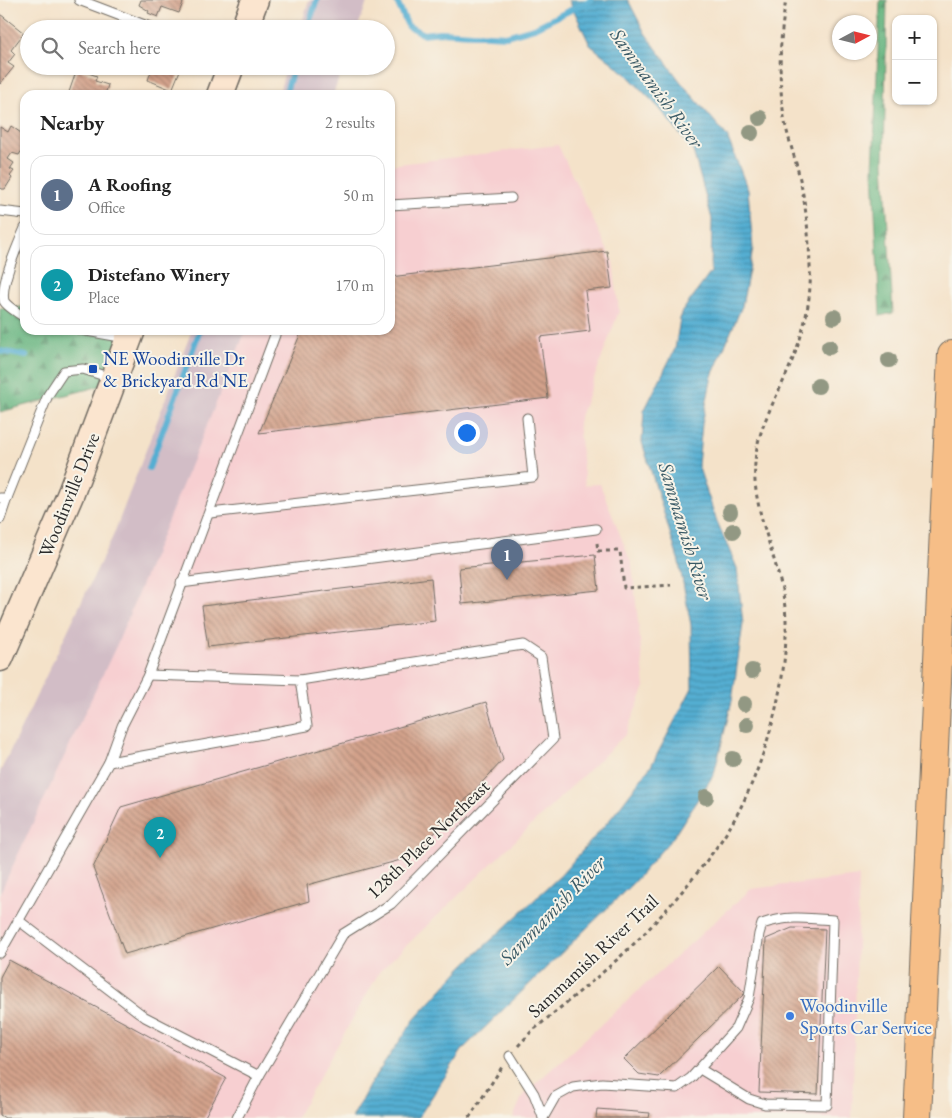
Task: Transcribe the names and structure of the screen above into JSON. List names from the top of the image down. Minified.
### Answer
{"streets":{"main road":["Woodinville Drive"],"lane":["128th Place Northeast"],"path":["Sammamish River Trail"]},"water":["Sammamish River"],"places":{"transit":["NE Woodinville Dr & Brickyard Rd NE"],"other":["Woodinville Sports Car Service"]},"north":"right","page":{"map_buttons":["+","−"],"search":"Search here","heading":["Nearby","2 results"],"list":[{"mark":"1","name":"A Roofing","note":"Office","value":"50 m"},{"mark":"2","name":"Distefano Winery","note":"Place","value":"170 m"}],"pins":["1","2"]}}
